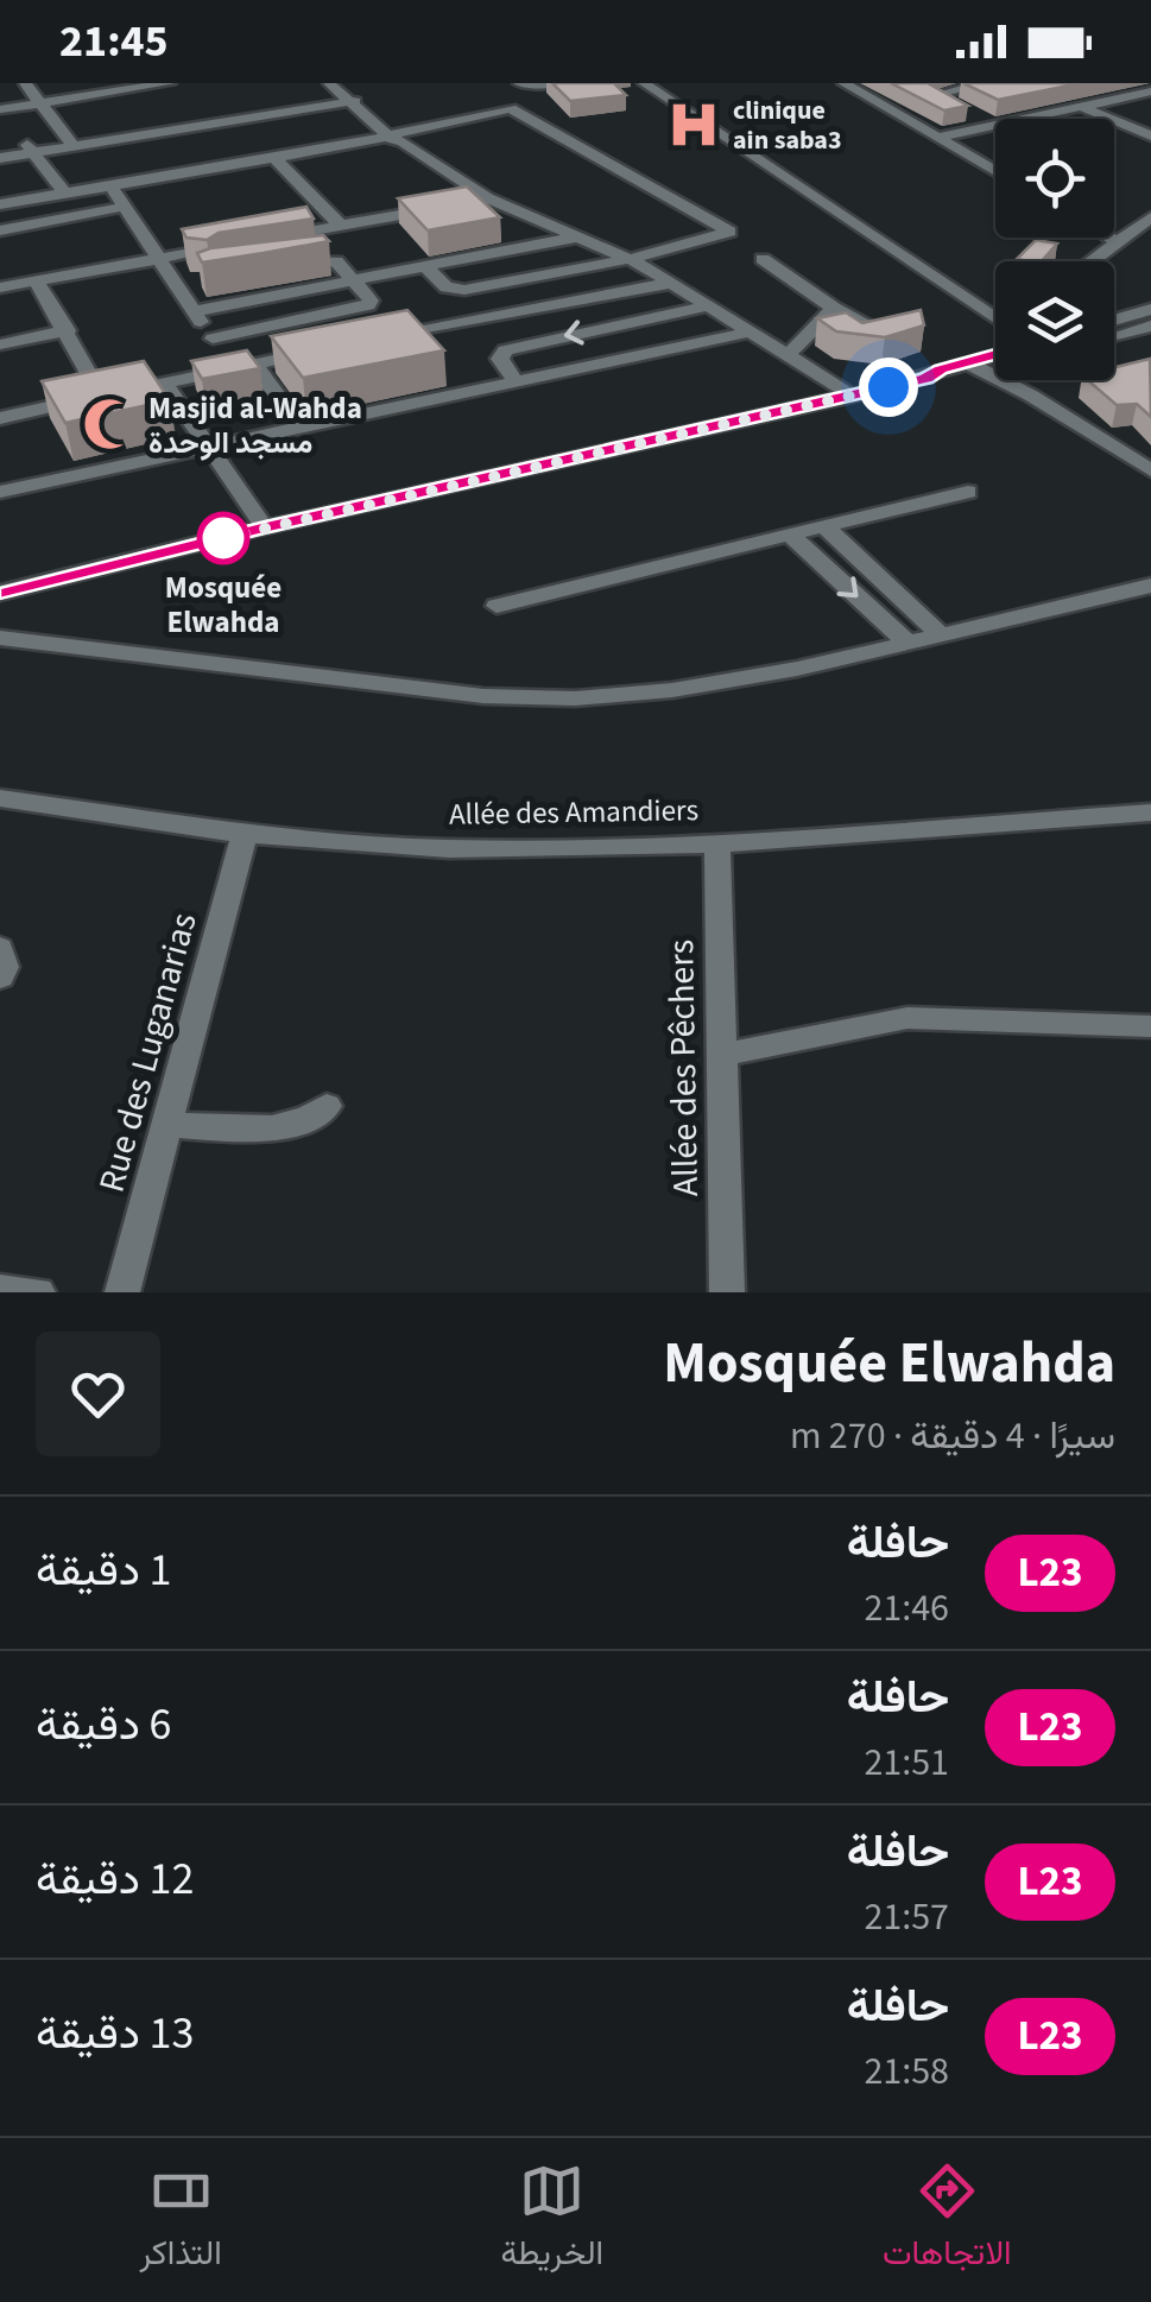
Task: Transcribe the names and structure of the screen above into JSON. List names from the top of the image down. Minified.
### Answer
{"streets":{"street":["Allée des Amandiers","Rue des Luganarias","Allée des Pêchers"]},"crossings":[["Allée des Amandiers","Rue des Luganarias"],["Allée des Amandiers","Allée des Pêchers"]],"places":{"hospital":["clinique ain saba3"],"mosque":["Masjid al-Wahda مسجد الوحدة"],"other":["Mosquée Elwahda"]},"lines":["bus line L23"],"page":{"status":"21:45","heading":["Mosquée Elwahda","سيرًا · 4 دقيقة · 270 m"],"list":[{"mark":"L23","name":"حافلة","note":"21:46","value":"1 دقيقة"},{"mark":"L23","name":"حافلة","note":"21:51","value":"6 دقيقة"},{"mark":"L23","name":"حافلة","note":"21:57","value":"12 دقيقة"},{"mark":"L23","name":"حافلة","note":"21:58","value":"13 دقيقة"}],"tabs":["الاتجاهات","الخريطة","التذاكر"]}}
